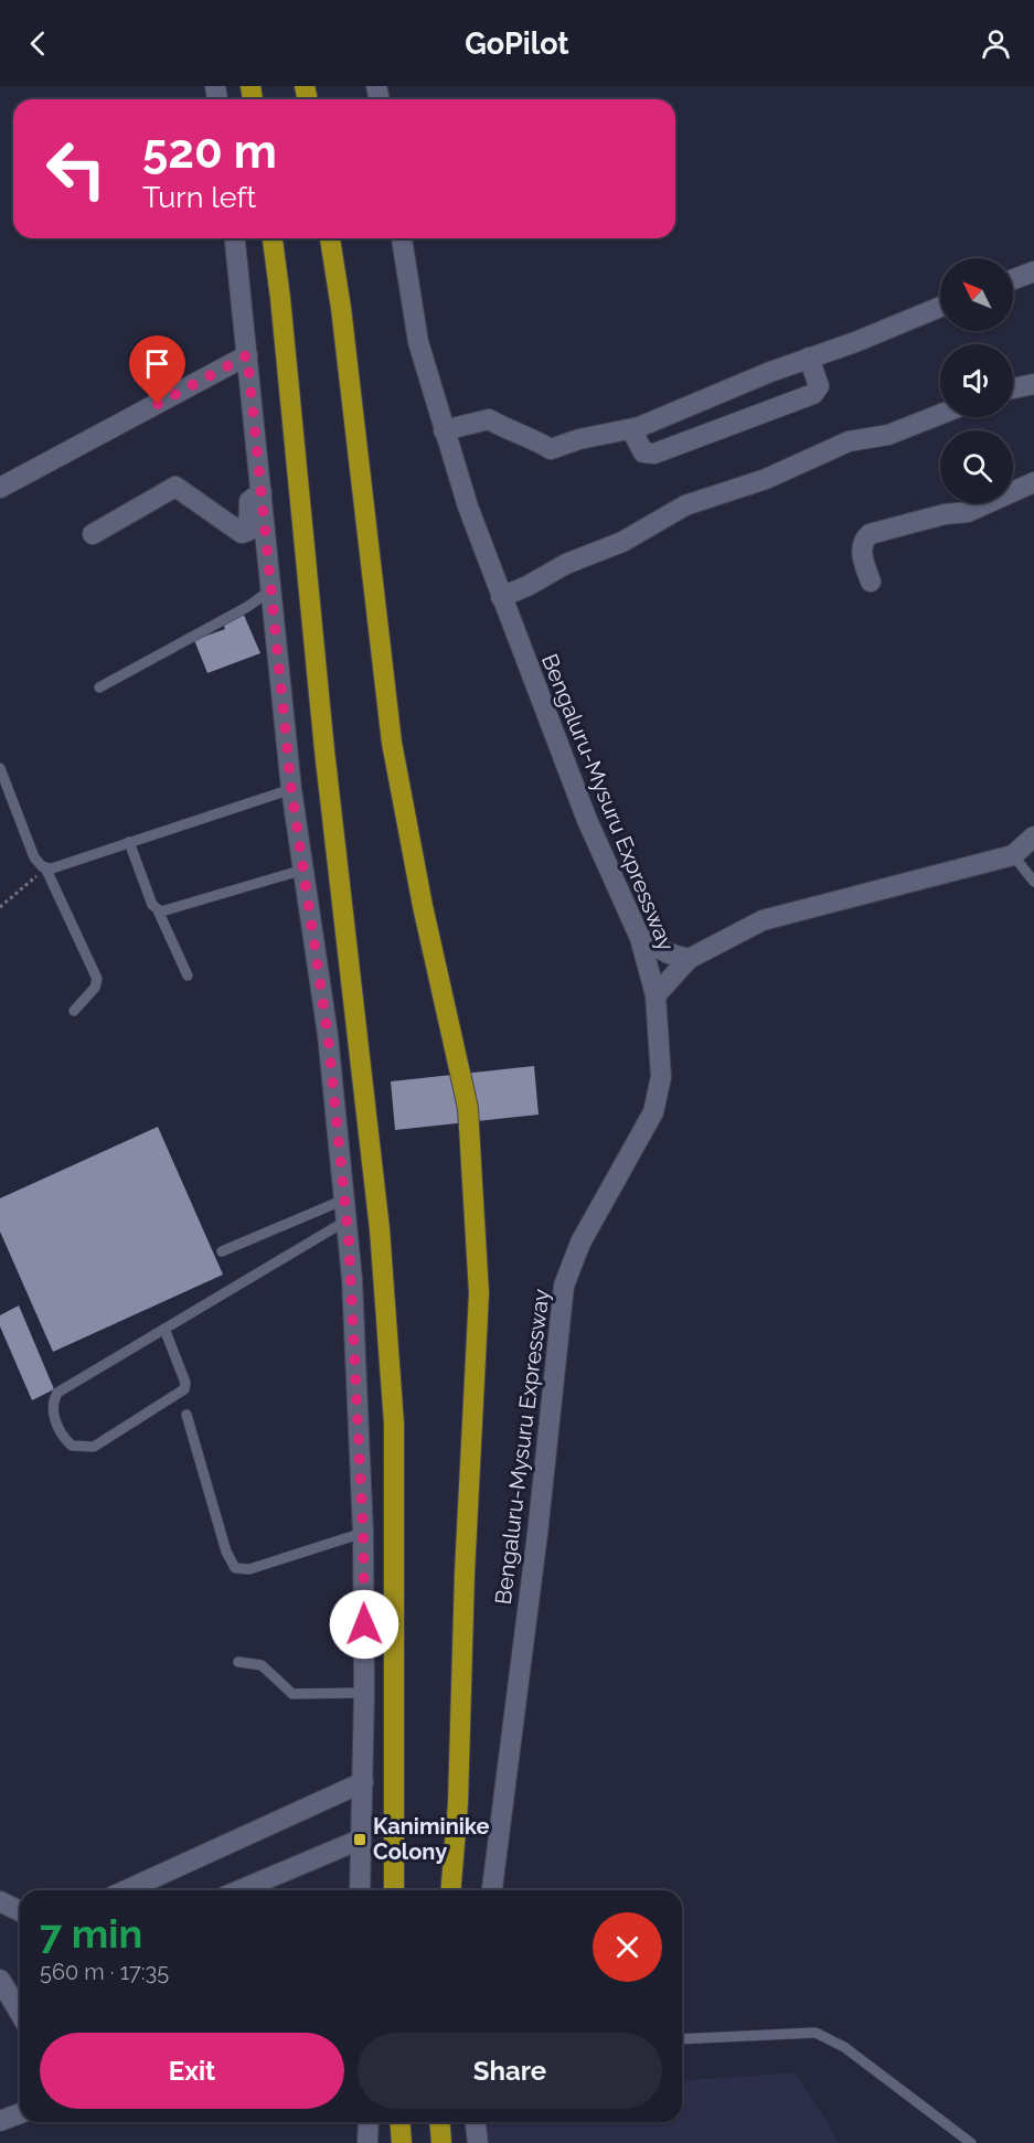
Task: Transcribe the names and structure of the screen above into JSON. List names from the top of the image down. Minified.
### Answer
{"streets":{"highway":["Bengaluru-Mysuru Expressway"]},"places":{"transit":["Kaniminike Colony"]},"north":"top left","page":{"header":"GoPilot","turn":["520 m","Turn left"],"heading":["7 min","560 m · 17:35"],"buttons":["Exit","Share"]}}
